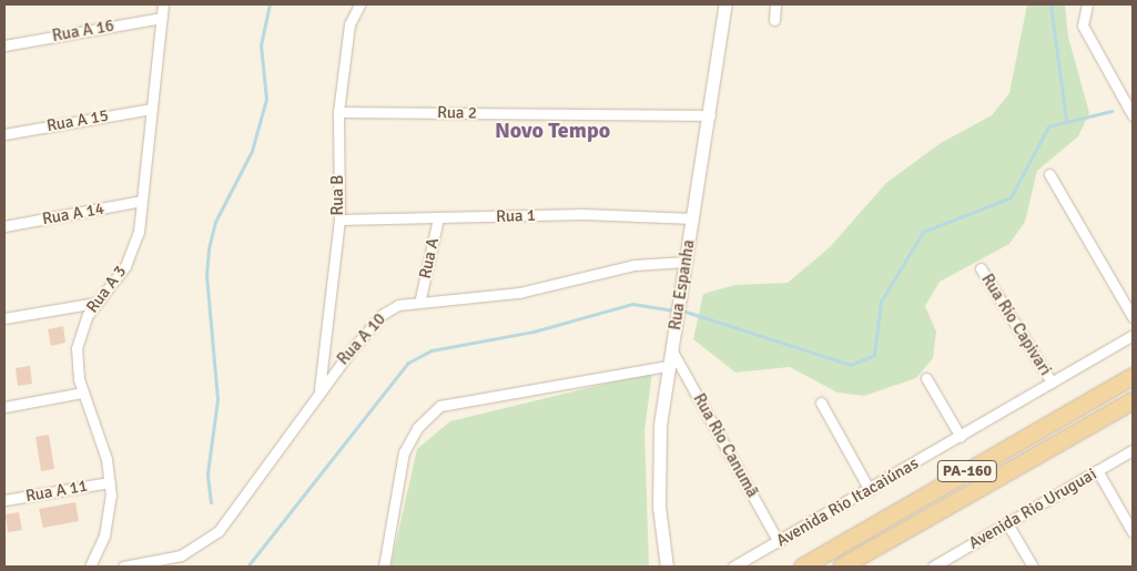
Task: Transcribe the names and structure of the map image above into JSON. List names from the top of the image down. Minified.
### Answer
{"streets":{"main road":["PA-160"],"street":["Rua A 16","Rua 2","Rua A 15","Rua B","Rua A 14","Rua 1","Rua A","Rua Espanha","Rua A 3","Rua Rio Capivari","Rua A 10","Rua Rio Canumã","Rua A 11","Avenida Rio Itacaiúnas","Avenida Rio Uruguai"]},"crossings":[["Rua A 16","Rua A 3"],["Rua 2","Rua B"],["Rua 2","Rua Espanha"],["Rua A 15","Rua A 3"],["Rua B","Rua 1"],["Rua B","Rua A 10"],["Rua A 14","Rua A 3"],["Rua 1","Rua A"],["Rua 1","Rua Espanha"],["Rua A","Rua A 10"],["Rua Espanha","Rua A 10"],["Rua Espanha","Rua Rio Canumã"],["Rua A 3","Rua A 11"],["Rua Rio Capivari","Avenida Rio Itacaiúnas"],["Rua Rio Canumã","Avenida Rio Itacaiúnas"]],"districts":["Novo Tempo"]}
